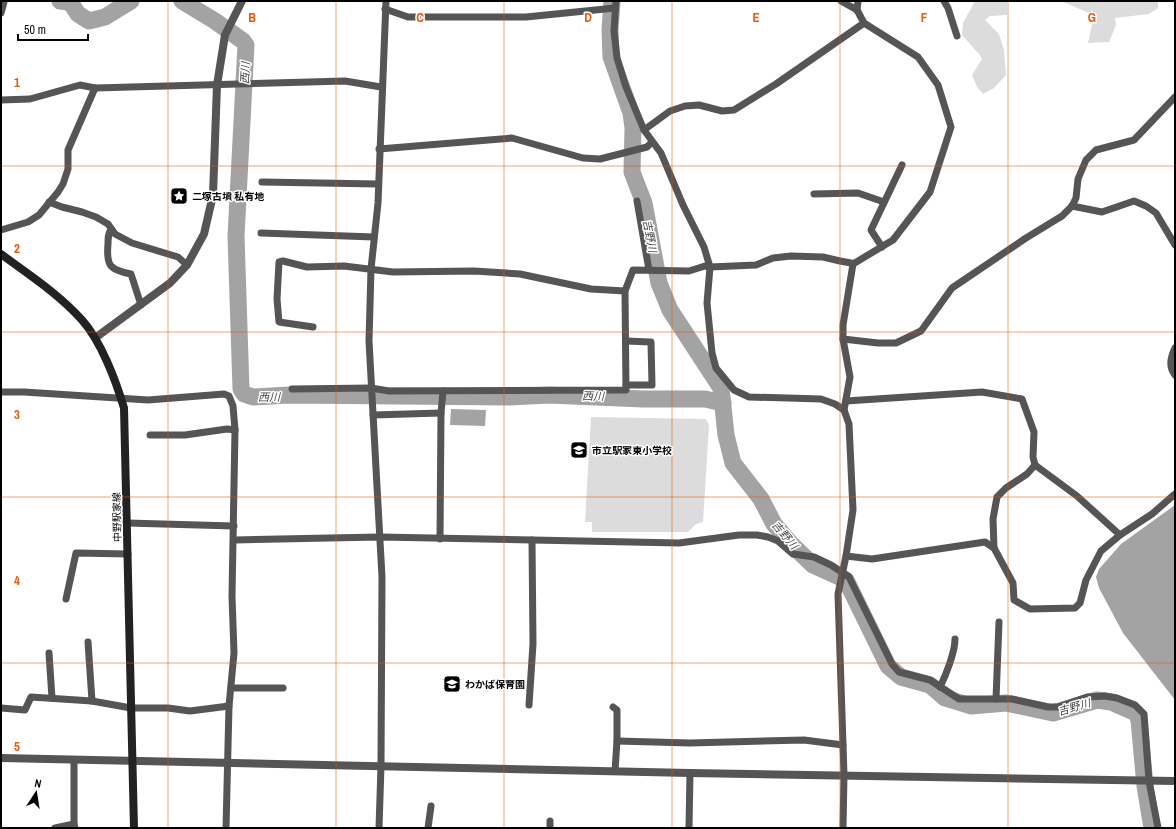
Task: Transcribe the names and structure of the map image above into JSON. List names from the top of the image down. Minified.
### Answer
{"streets":{"main road":["中野駅家線"]},"water":["西川","吉野川"],"places":{"place":["二塚古墳 私有地"],"school or university":["市立駅家東小学校","わかば保育園"]},"scale_bar":"50 m","north":"top","grid":{"columns":["B","C","D","E","F","G"],"rows":["1","2","3","4","5"]}}
